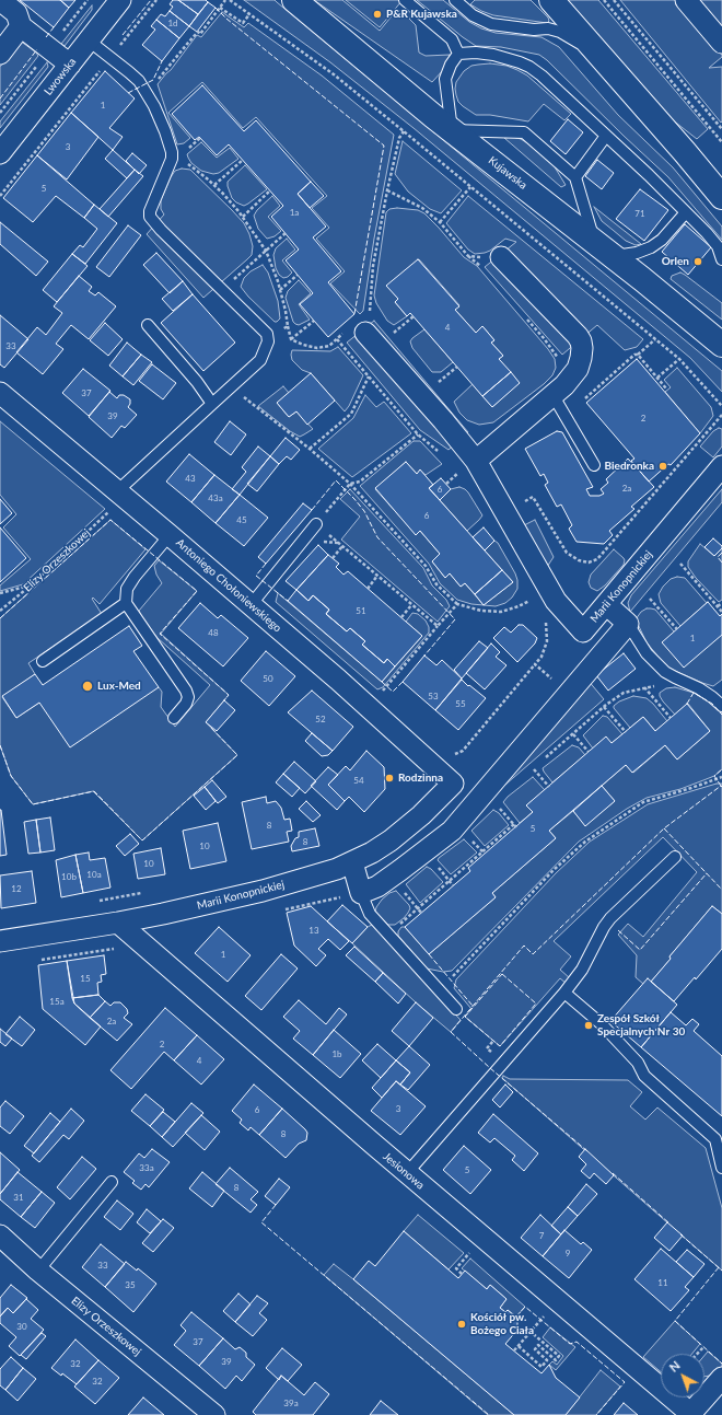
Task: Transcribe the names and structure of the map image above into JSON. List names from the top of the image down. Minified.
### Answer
{"streets":{"main road":["Kujawska"],"street":["Lwowska","Elizy Orzeszkowej","Antoniego Chołoniewskiego","Marii Konopnickiej","Jesionowa"]},"crossings":[["Elizy Orzeszkowej","Antoniego Chołoniewskiego"],["Antoniego Chołoniewskiego","Marii Konopnickiej"],["Marii Konopnickiej","Jesionowa"]],"places":["P&R Kujawska","Orlen","Biedronka","Lux-Med","Rodzinna","Zespół Szkół Specjalnych Nr 30","Kościół pw. Bożego Ciała"],"house_numbers":["1d","1","3","5","1a","71","4","33","37","39","2","43","2a","6","43a","6","45","51","48","1","50","53","55","52","54","8","5","8","10","10","10a","10b","12","13","1","15","15a","2a","2","1b","4","3","6","8","33a","5","8","31","7","9","33","11","35","30","37","39","32","32","39a"],"north":"top left"}
